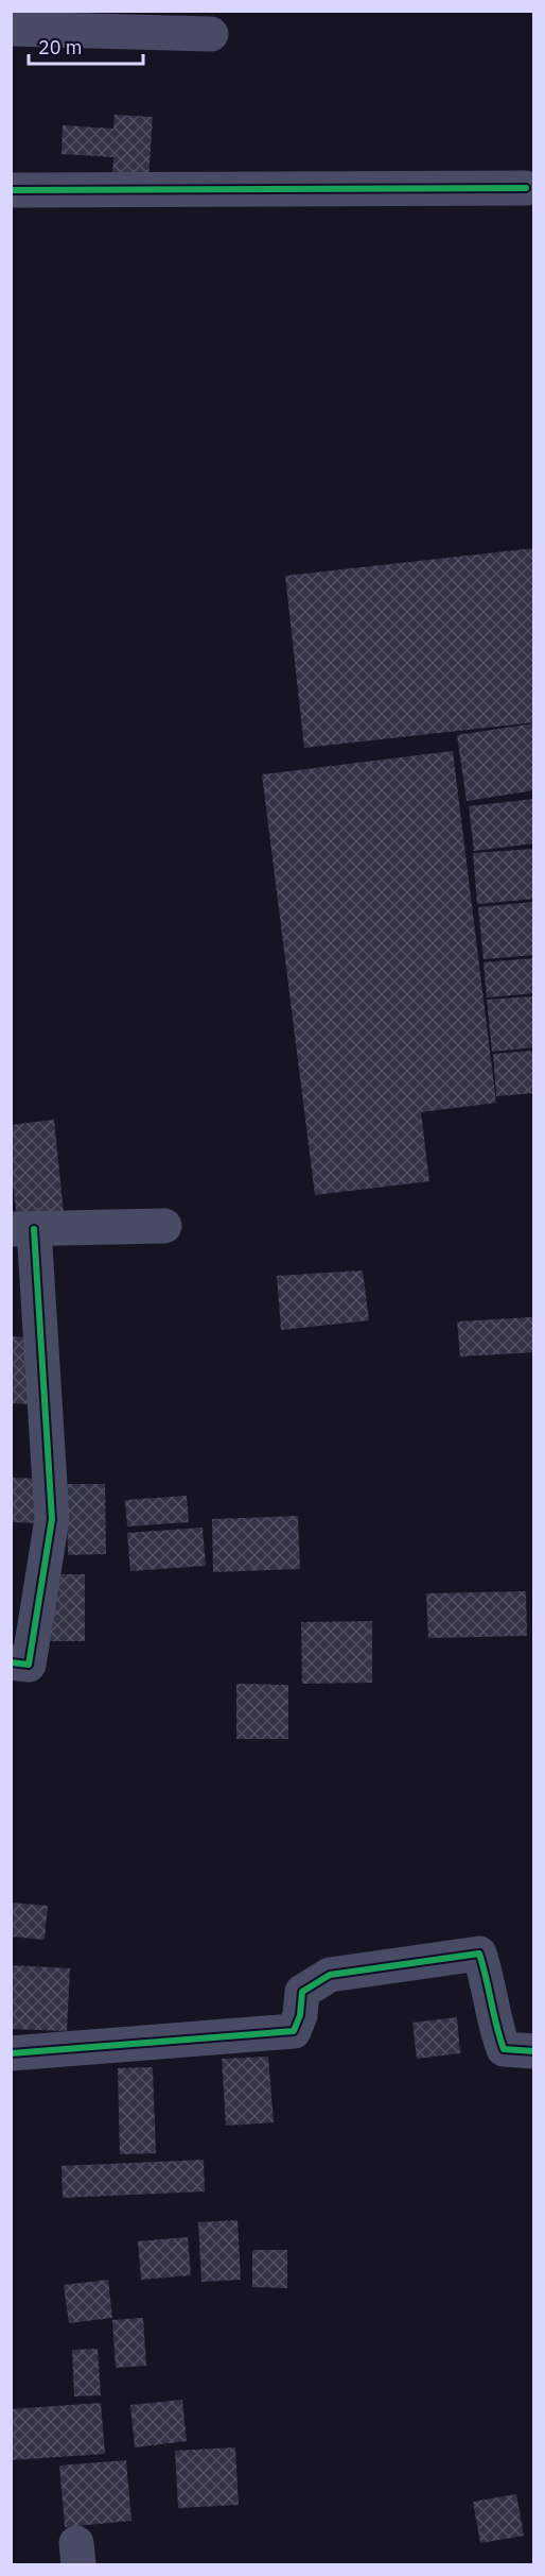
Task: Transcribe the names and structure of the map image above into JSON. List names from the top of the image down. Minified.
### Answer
{"scale_bar":"20 m"}
